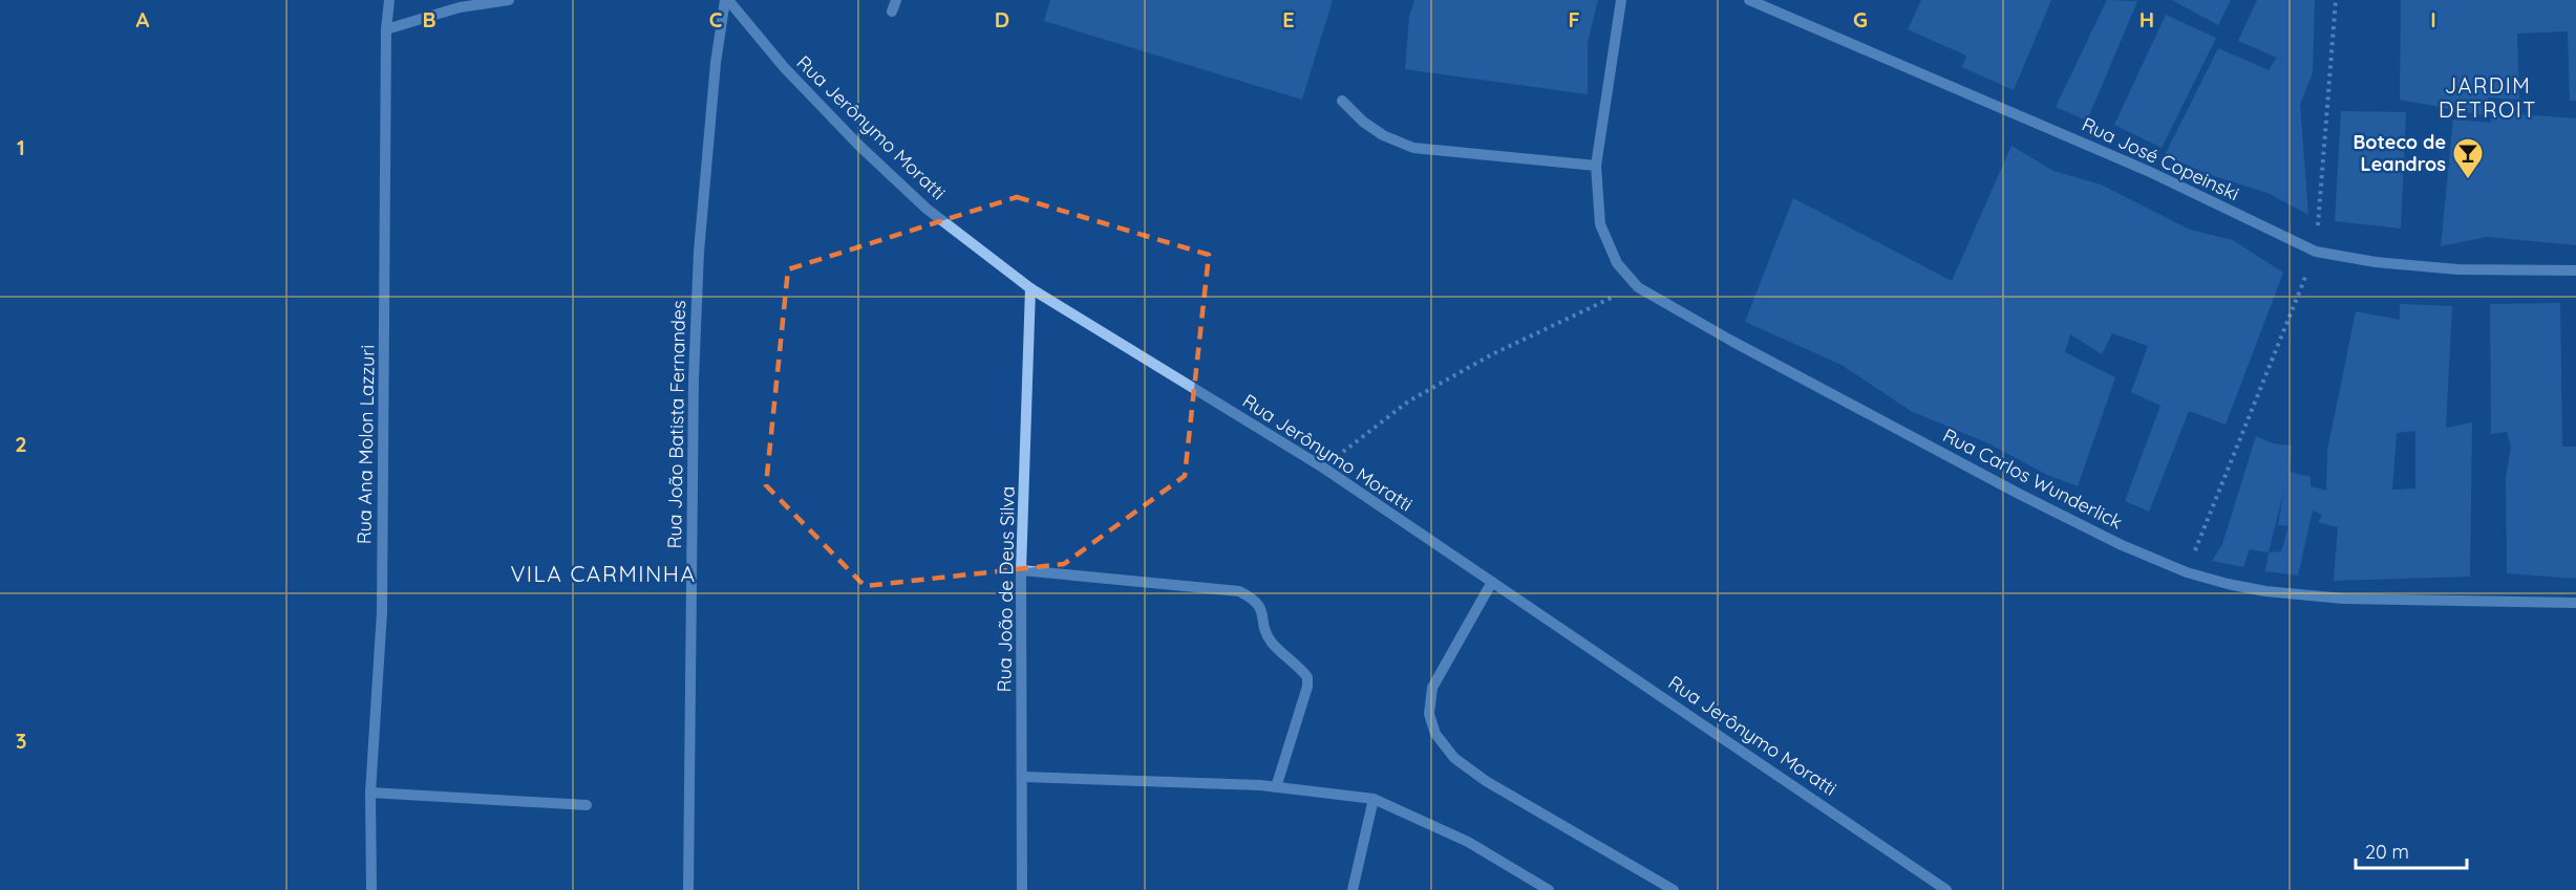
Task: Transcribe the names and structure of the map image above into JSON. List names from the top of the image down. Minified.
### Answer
{"streets":{"street":["Rua Jerônymo Moratti","Rua José Copeinski","Rua João Batista Fernandes","Rua Ana Molon Lazzuri","Rua Carlos Wunderlick","Rua João de Deus Silva"]},"crossings":[["Rua Jerônymo Moratti","Rua João Batista Fernandes"],["Rua Jerônymo Moratti","Rua João de Deus Silva"]],"districts":["JARDIM DETROIT","VILA CARMINHA"],"places":{"bar":["Boteco de Leandros"]},"scale_bar":"20 m","grid":{"columns":["A","B","C","D","E","F","G","H","I"],"rows":["1","2","3"]}}
